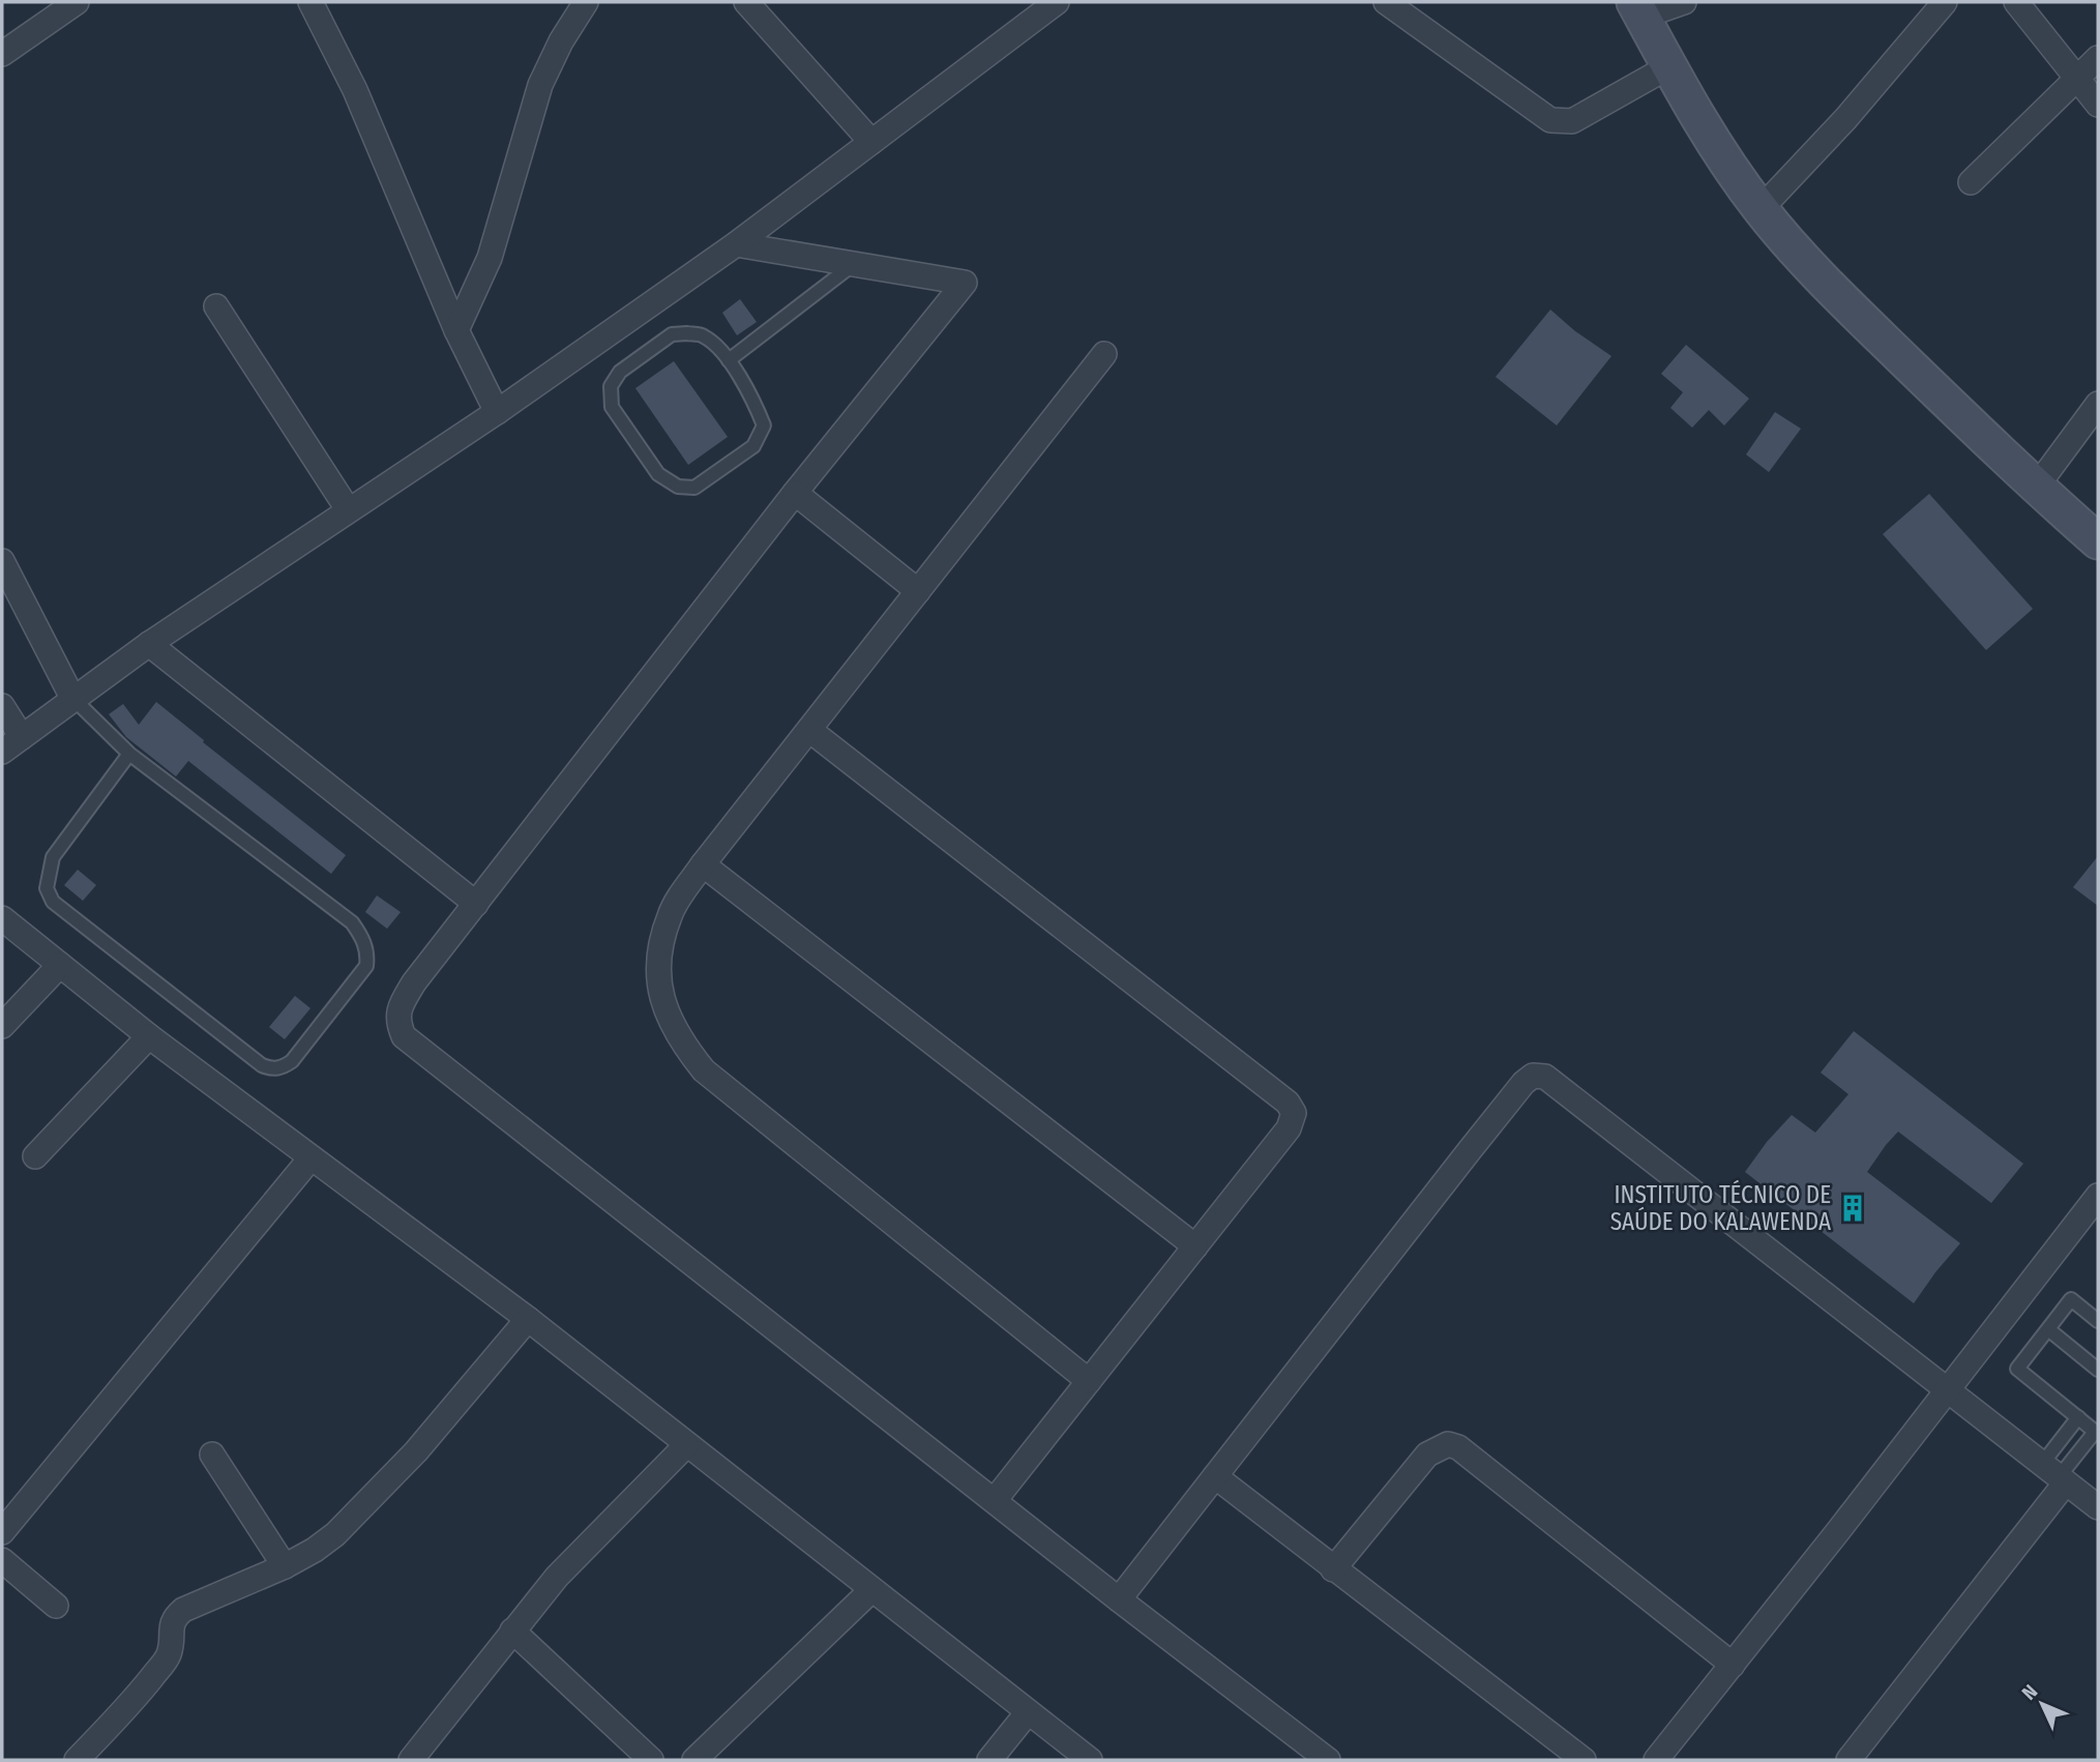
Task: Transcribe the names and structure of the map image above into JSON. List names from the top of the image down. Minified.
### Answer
{"places":{"building":["INSTITUTO TÉCNICO DE SAÚDE DO KALAWENDA"]},"north":"top left"}
